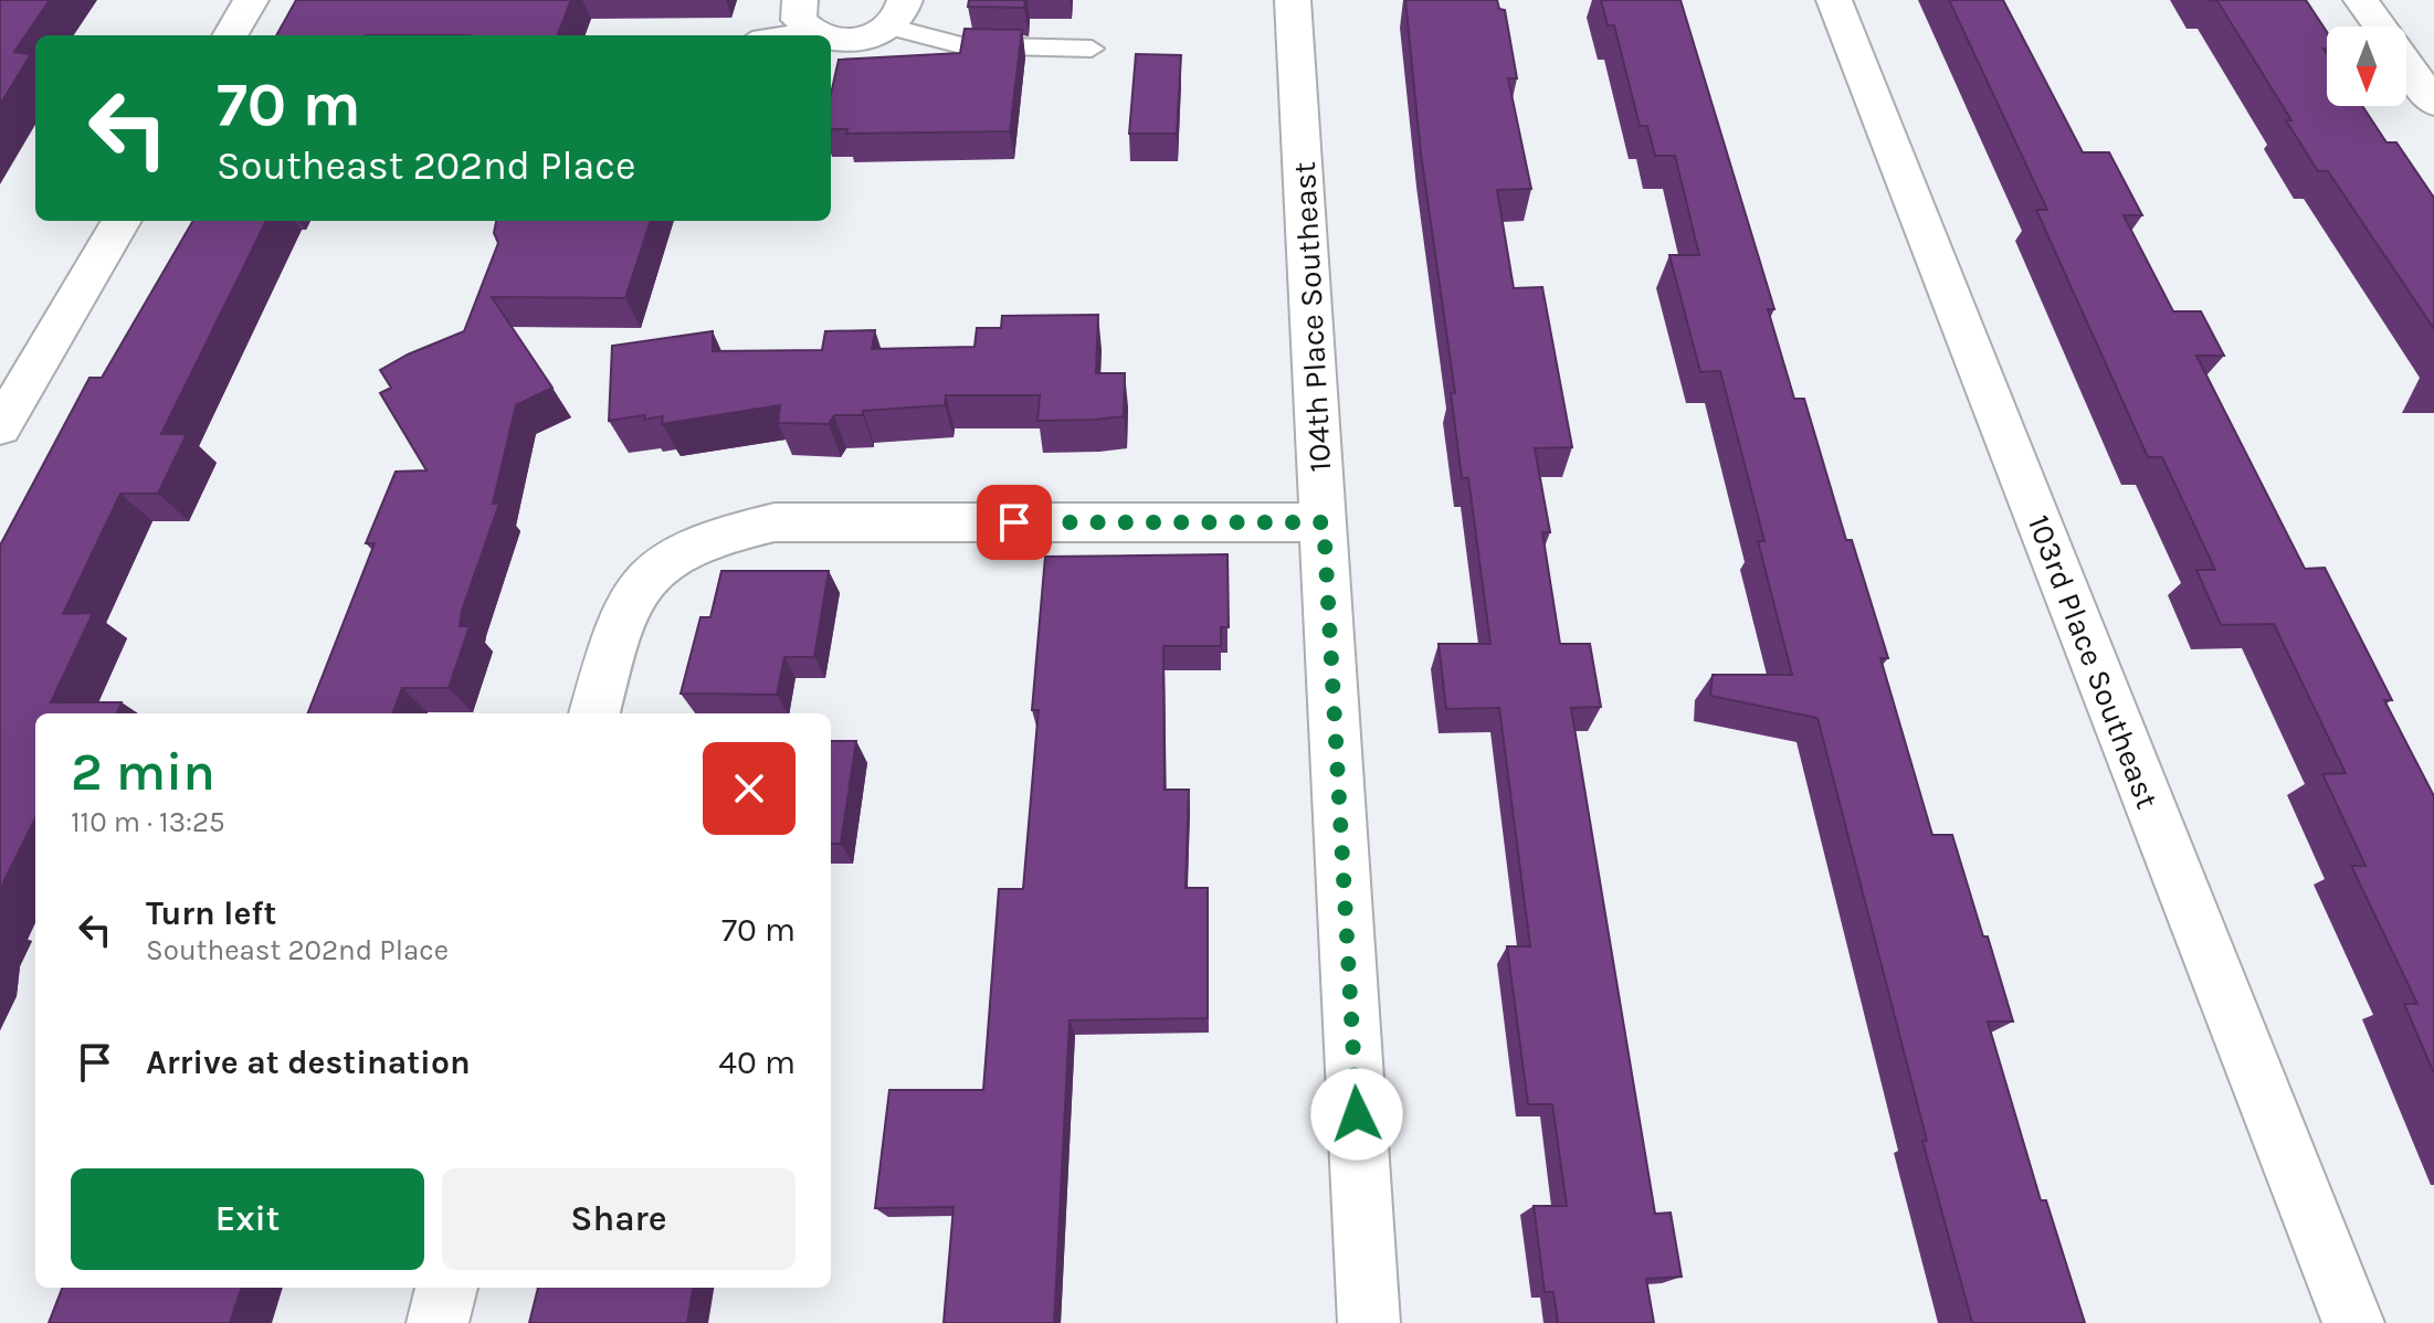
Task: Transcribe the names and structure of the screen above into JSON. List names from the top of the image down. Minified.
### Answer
{"streets":{"street":["104th Place Southeast","103rd Place Southeast"]},"north":"bottom","page":{"turn":["70 m","Southeast 202nd Place"],"heading":["2 min","110 m · 13:25"],"list":[{"name":"Turn left","note":"Southeast 202nd Place","value":"70 m"},{"name":"Arrive at destination","value":"40 m"}],"buttons":["Exit","Share"]}}
